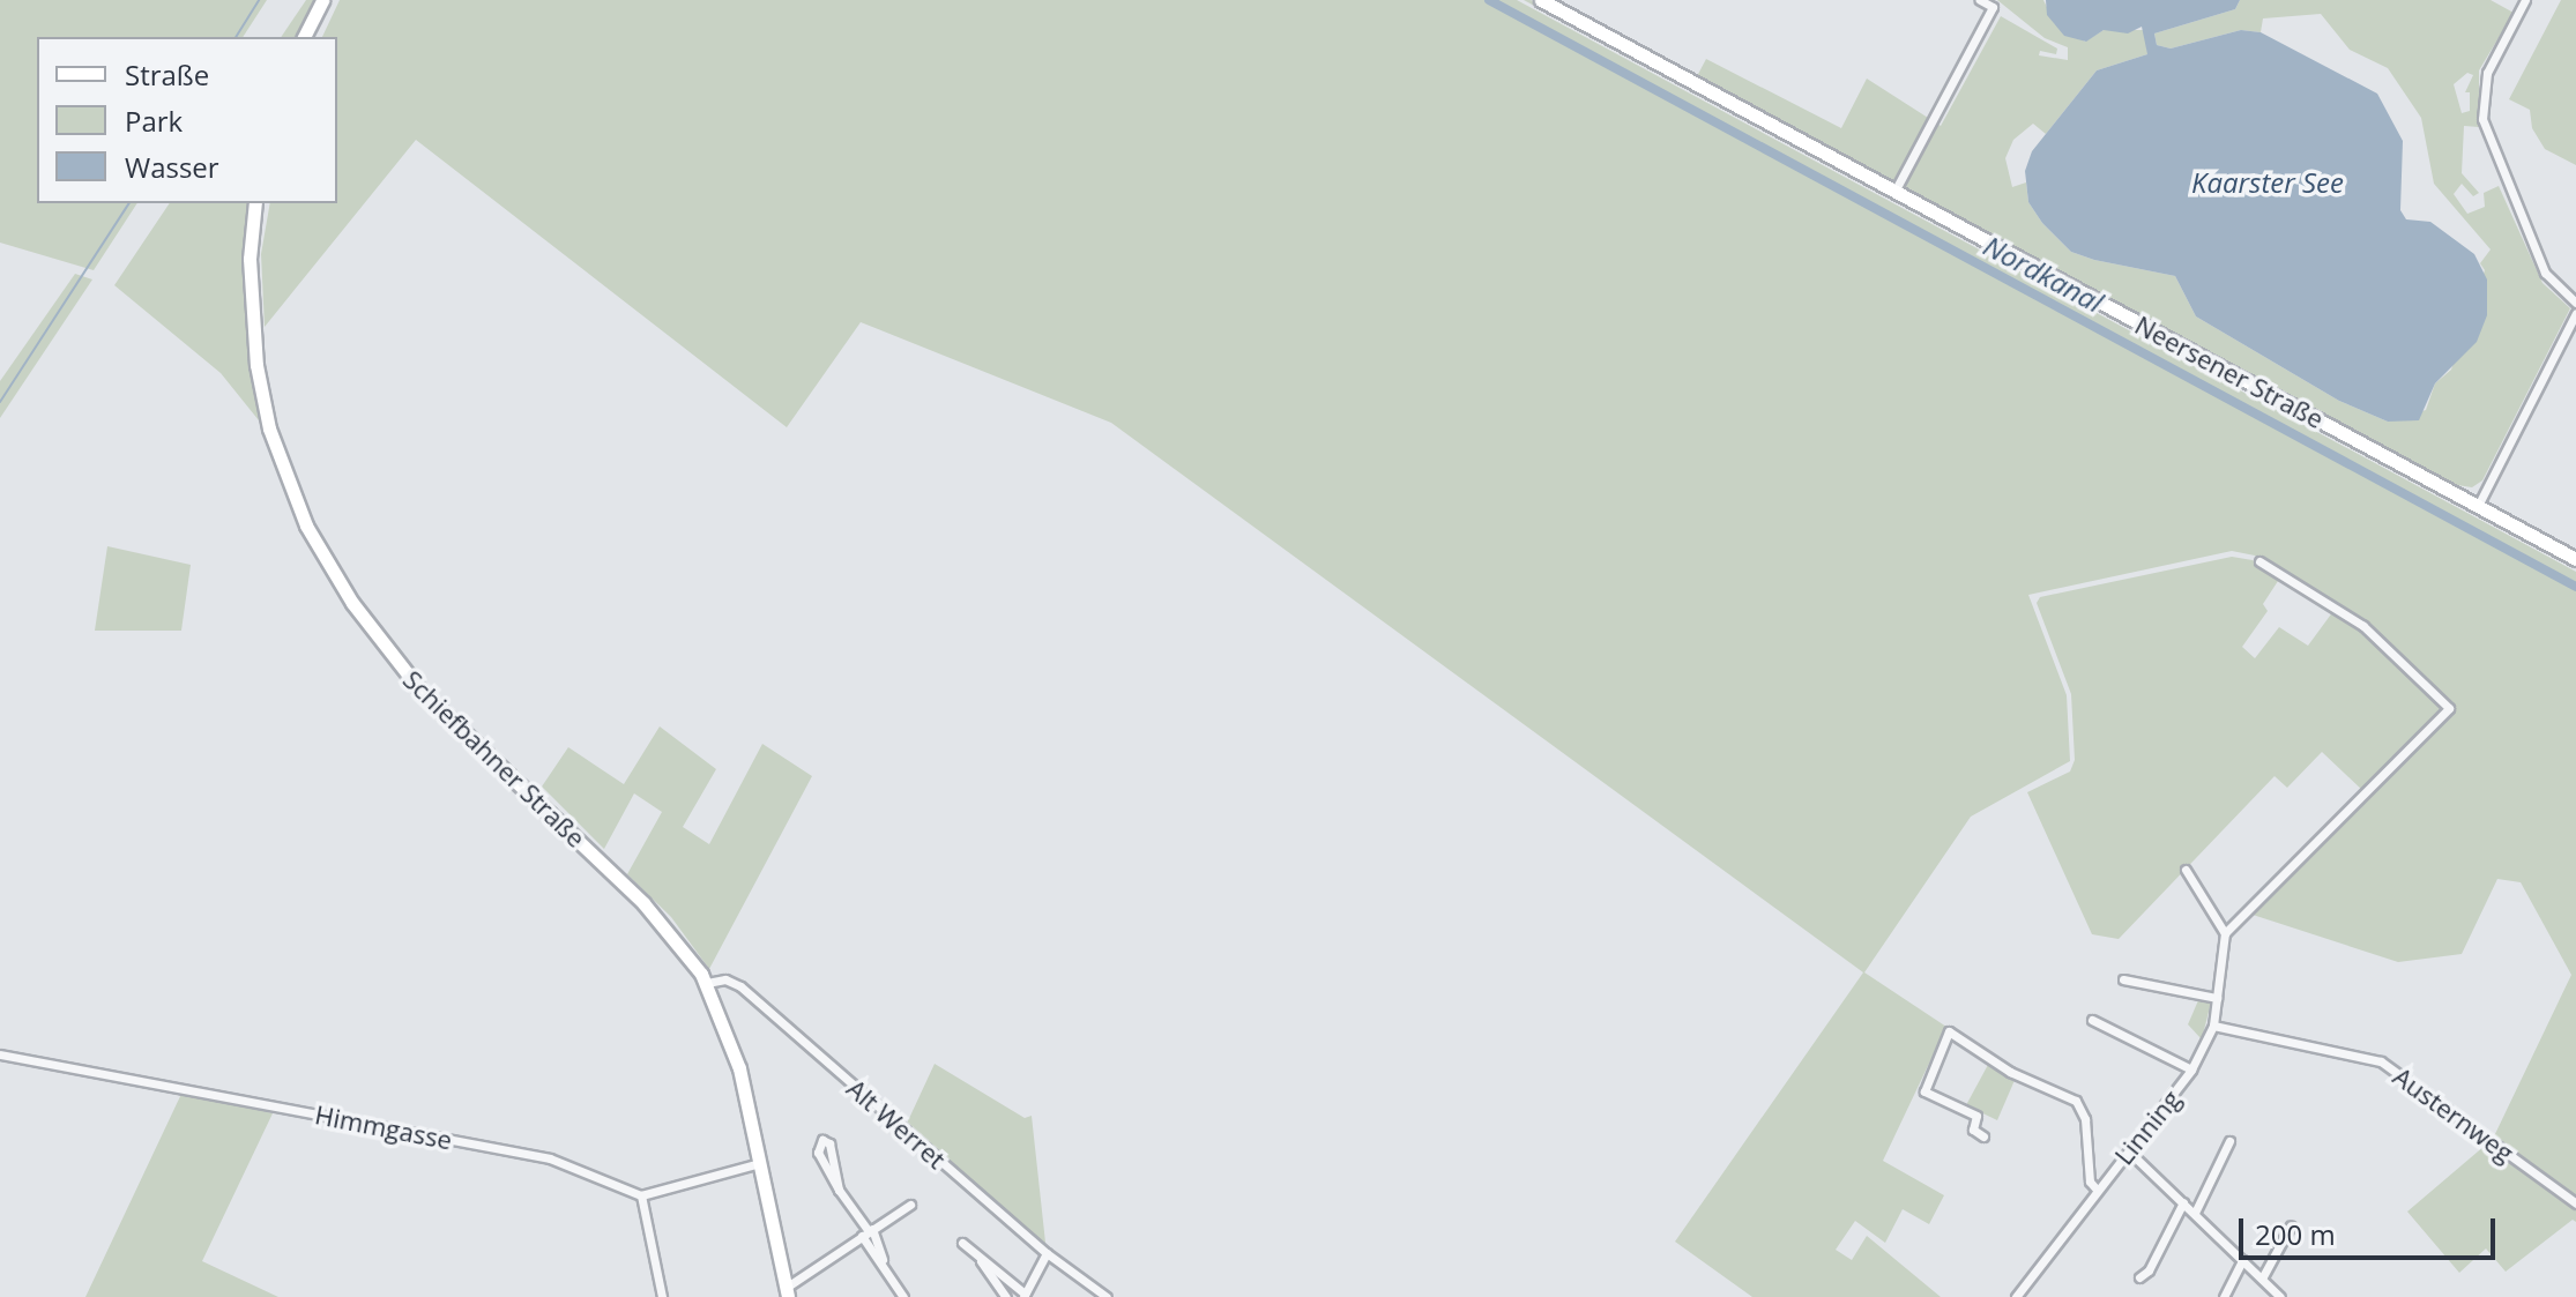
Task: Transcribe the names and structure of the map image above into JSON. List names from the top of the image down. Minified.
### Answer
{"streets":{"street":["Neersener Straße","Schiefbahner Straße","Austernweg","Alt Werret","Himmgasse","Linning"]},"crossings":[["Schiefbahner Straße","Alt Werret"],["Austernweg","Linning"]],"water":["Kaarster See","Nordkanal"],"legend":["Straße","Park","Wasser"],"scale_bar":"200 m"}
